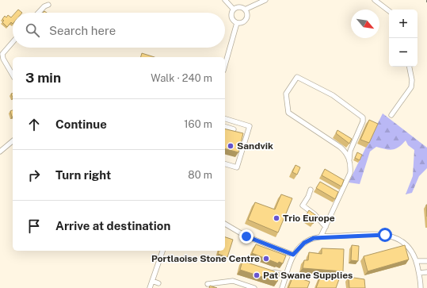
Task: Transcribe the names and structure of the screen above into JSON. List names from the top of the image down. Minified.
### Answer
{"places":["Sandvik","Trio Europe","Portlaoise Stone Centre","Pat Swane Supplies"],"north":"bottom right","page":{"map_buttons":["+","−"],"search":"Search here","heading":["3 min","Walk · 240 m"],"list":[["Continue","160 m"],["Turn right","80 m"],"Arrive at destination"]}}
